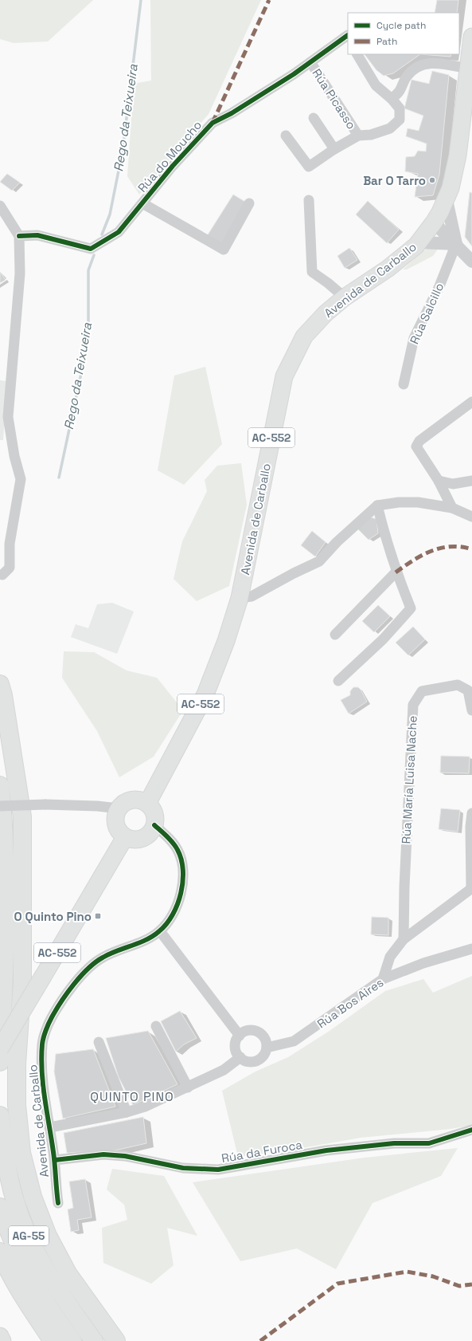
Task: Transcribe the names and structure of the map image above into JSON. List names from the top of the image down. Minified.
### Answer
{"streets":{"highway":["AG-55"],"main road":["Avenida de Carballo","AC-552"],"street":["Rúa Picasso","Rúa do Moucho","Rúa Salcillo","Rúa María Luisa Nache","Rúa Bos Aires","Rúa da Furoca"]},"crossings":[["Rúa Picasso","Rúa do Moucho"],["Avenida de Carballo","AC-552"],["Avenida de Carballo","Rúa da Furoca"]],"districts":["QUINTO PINO"],"water":["Rego da Teixueira"],"places":{"other":["Bar O Tarro"],"transit":["O Quinto Pino"]},"legend":["Cycle path","Path"]}
